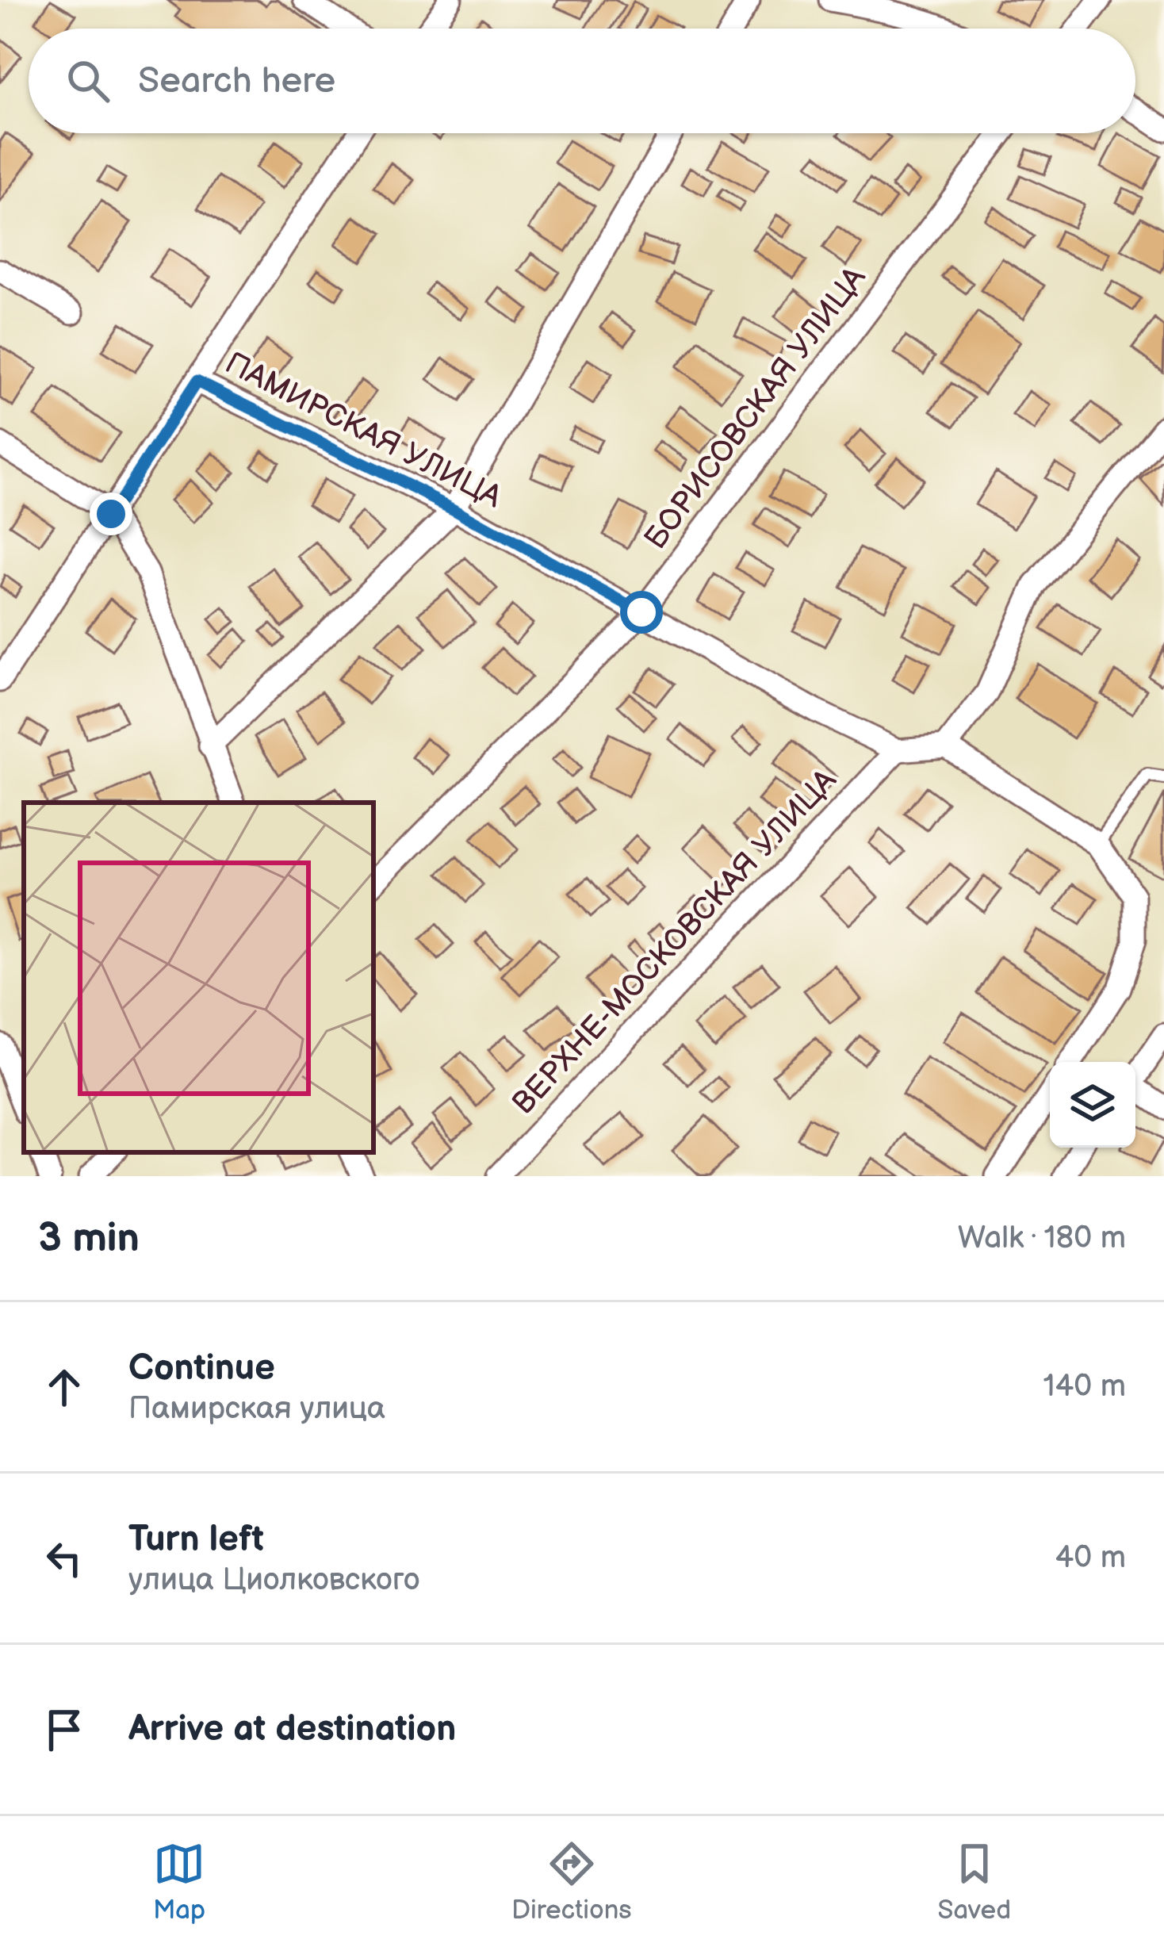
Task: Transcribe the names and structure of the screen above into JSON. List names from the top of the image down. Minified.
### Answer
{"streets":{"street":["БОРИСОВСКАЯ УЛИЦА","ПАМИРСКАЯ УЛИЦА","ВЕРХНЕ-МОСКОВСКАЯ УЛИЦА"]},"crossings":[["БОРИСОВСКАЯ УЛИЦА","ПАМИРСКАЯ УЛИЦА"],["ПАМИРСКАЯ УЛИЦА","ВЕРХНЕ-МОСКОВСКАЯ УЛИЦА"]],"page":{"search":"Search here","heading":["3 min","Walk · 180 m"],"list":[["Continue","Памирская улица","140 m"],["Turn left","улица Циолковского","40 m"],"Arrive at destination"],"nav":["Map","Directions","Saved"]}}
